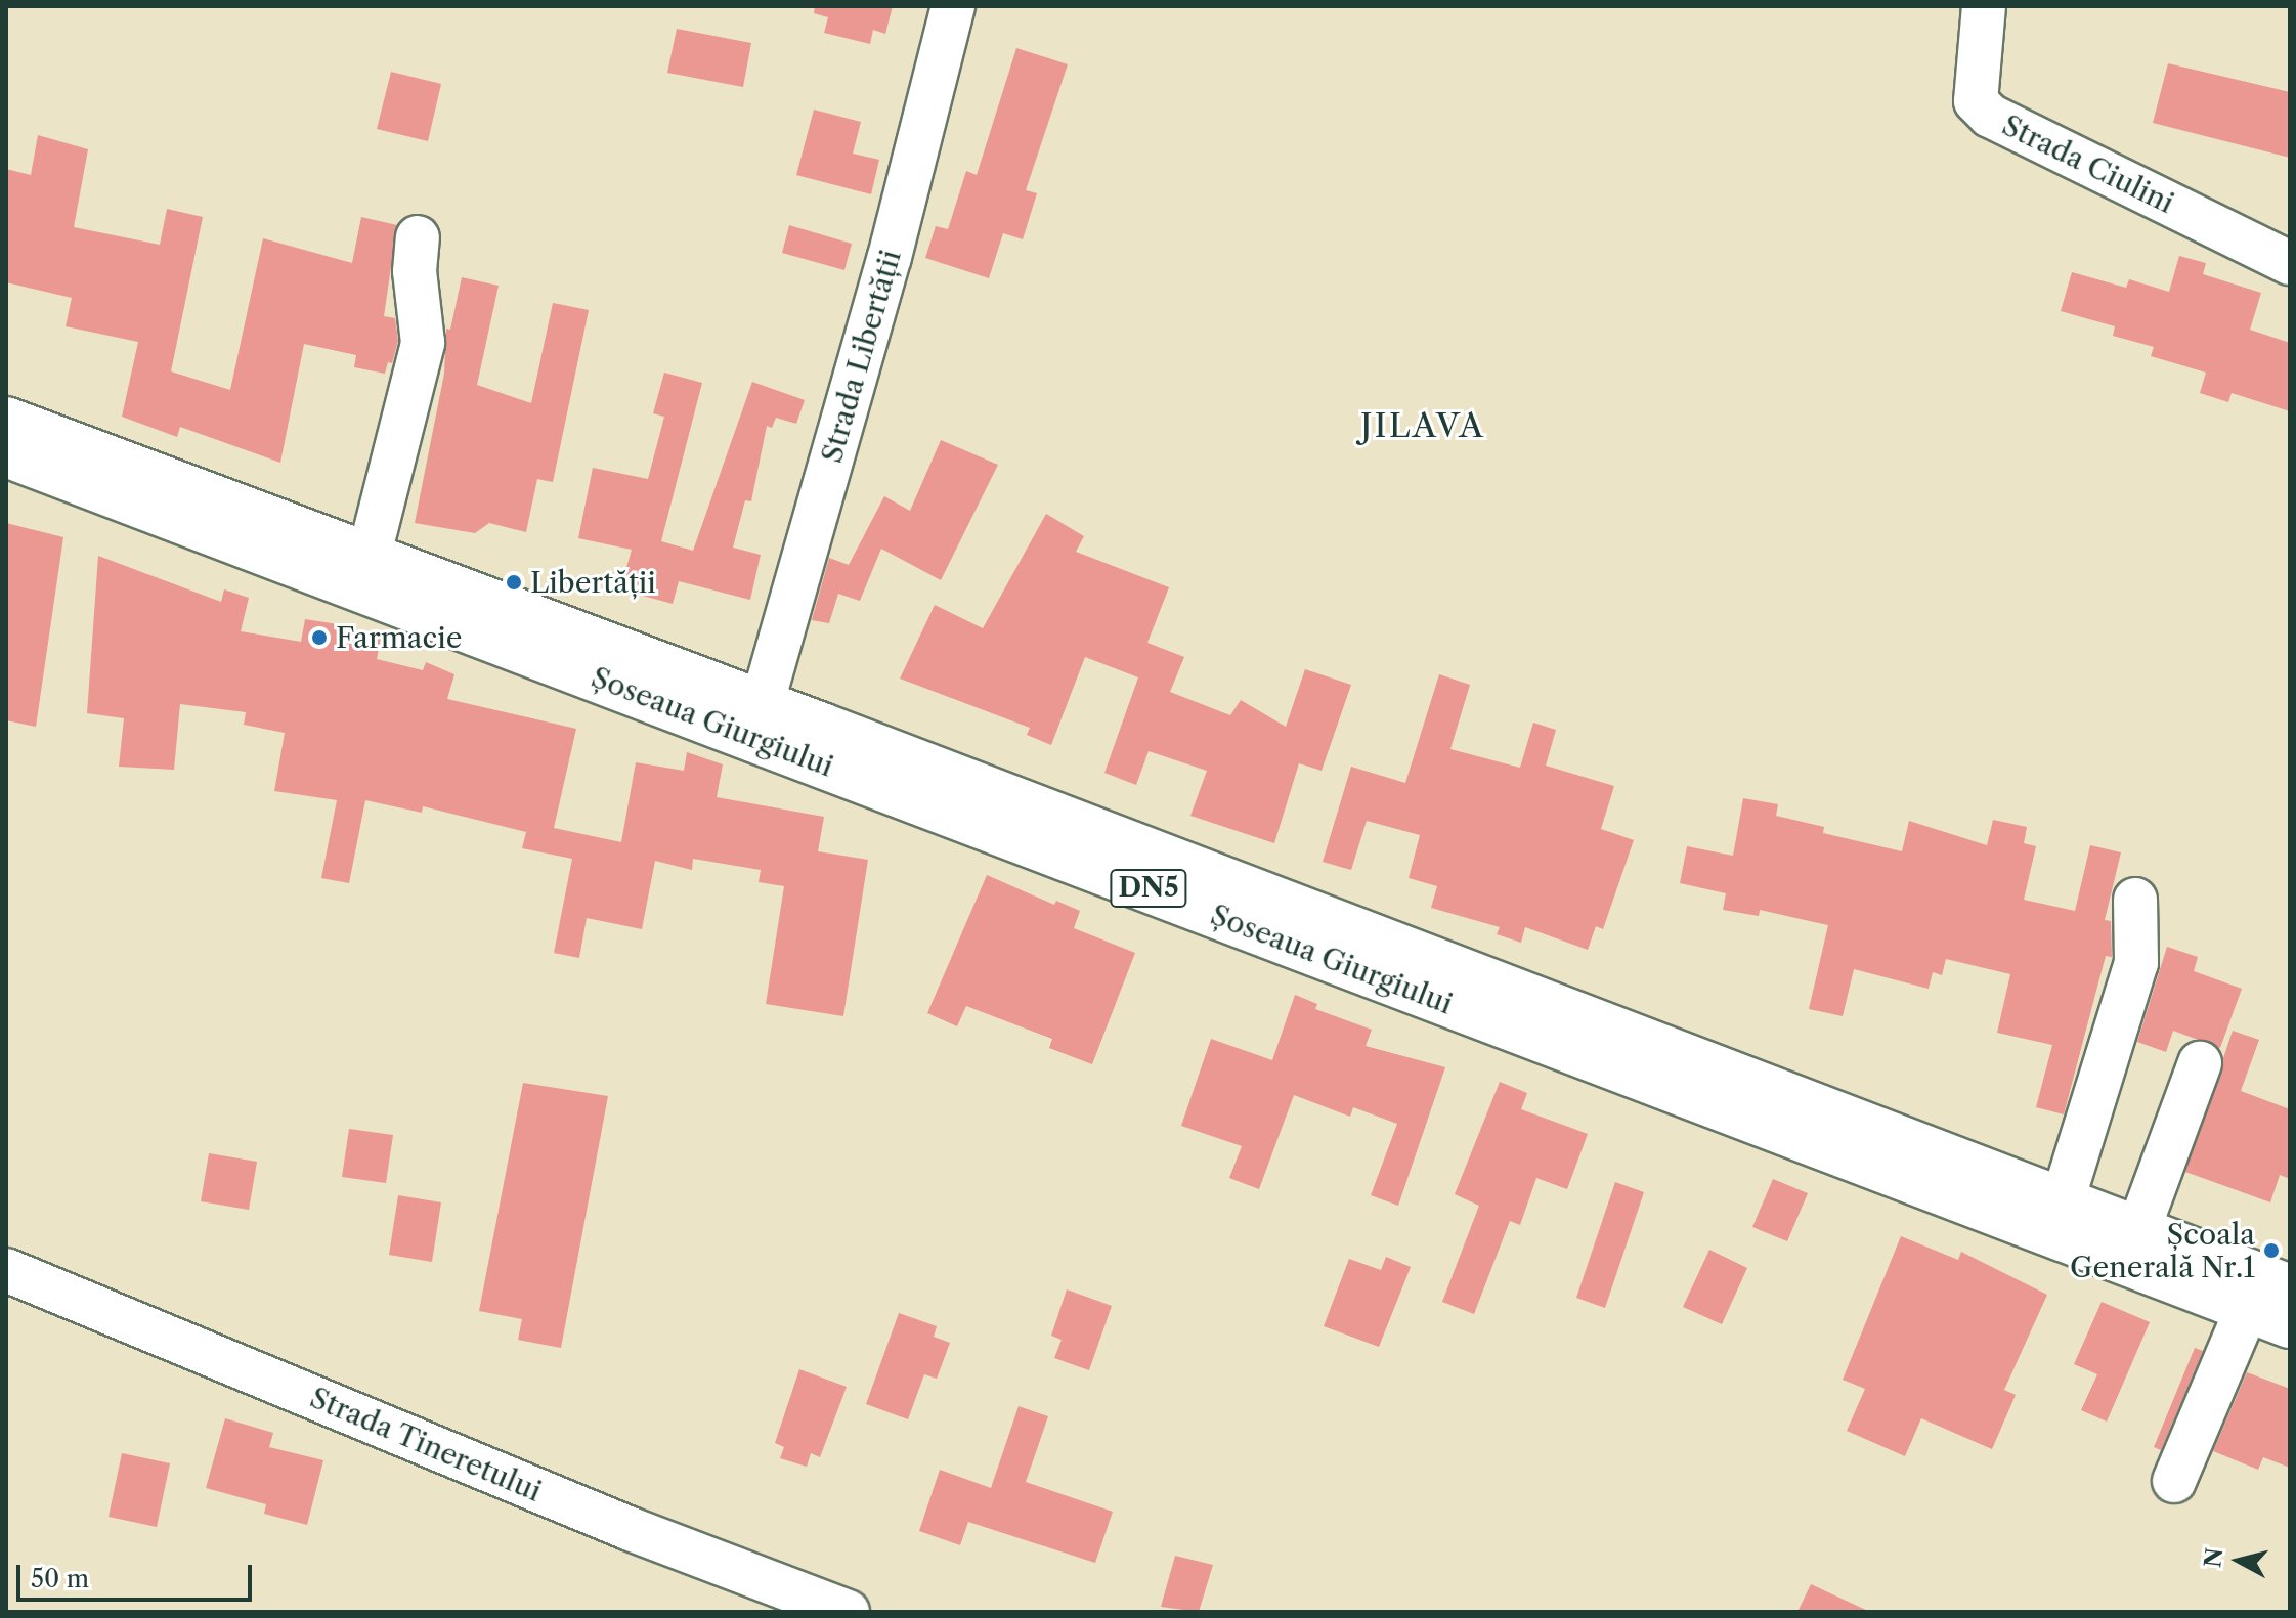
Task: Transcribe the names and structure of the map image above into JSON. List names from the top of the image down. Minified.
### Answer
{"streets":{"highway":["Șoseaua Giurgiului","DN5"],"street":["Strada Ciulini","Strada Libertății","Strada Tineretului"]},"crossings":[["Strada Libertății","Șoseaua Giurgiului"]],"districts":["JILAVA"],"places":["Libertății","Farmacie","Școala Generală Nr.1"],"scale_bar":"50 m","north":"left"}
